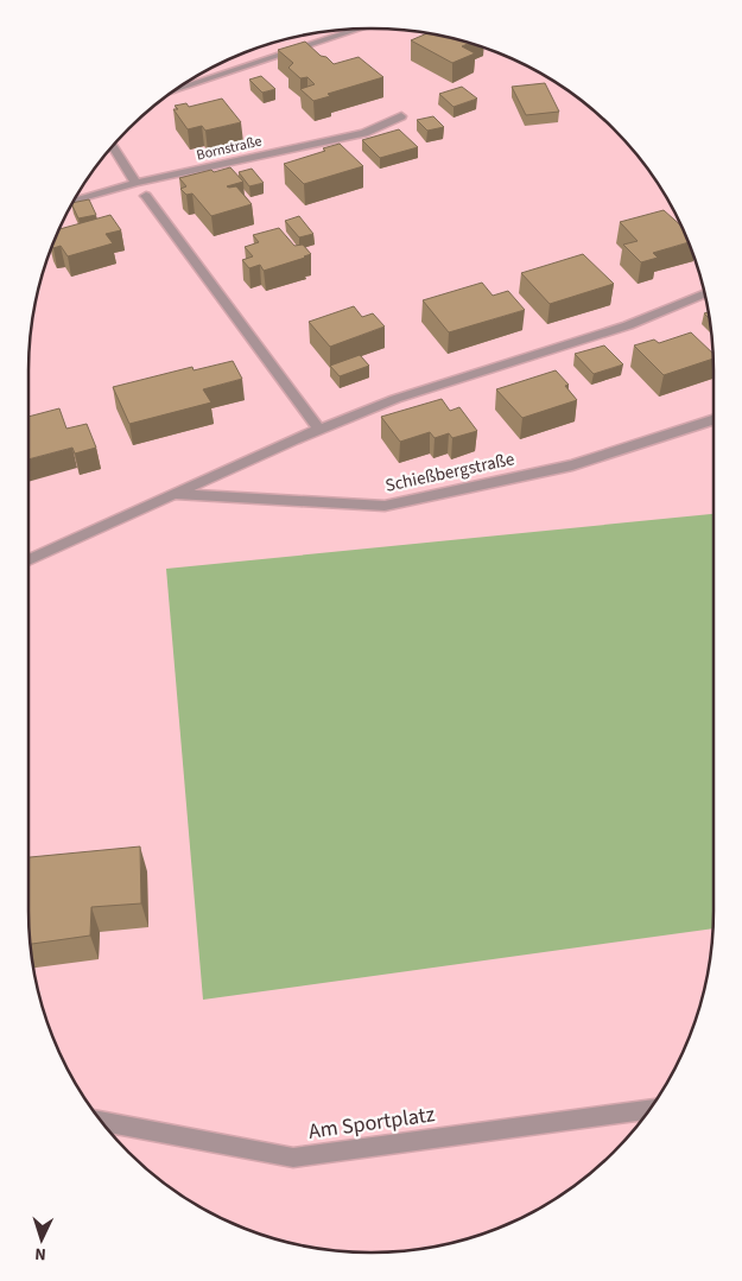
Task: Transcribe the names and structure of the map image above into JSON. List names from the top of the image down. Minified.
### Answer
{"streets":{"street":["Bornstraße","Schießbergstraße","Am Sportplatz"]},"north":"bottom"}
